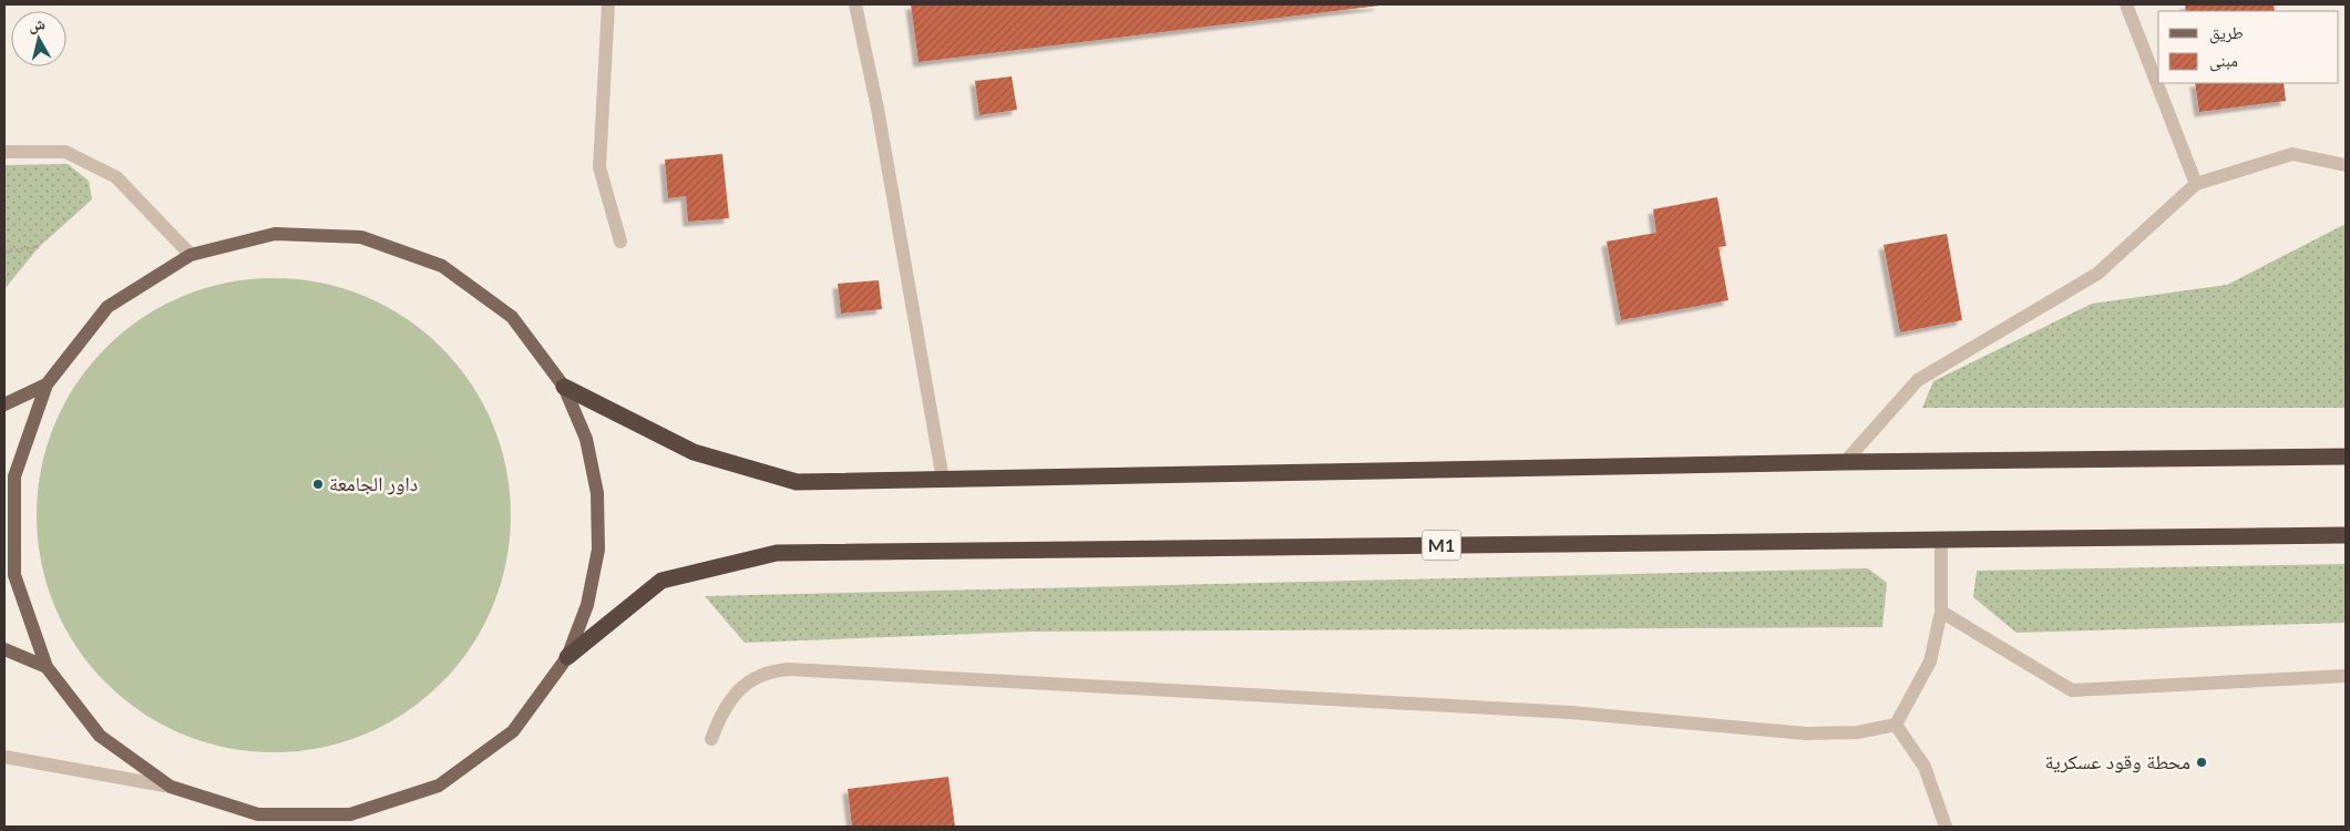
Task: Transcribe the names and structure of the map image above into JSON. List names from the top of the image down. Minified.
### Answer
{"streets":{"highway":["M1"]},"places":["داور الجامعة","محطة وقود عسكرية"],"legend":["طريق","مبنى"],"north":"top"}
